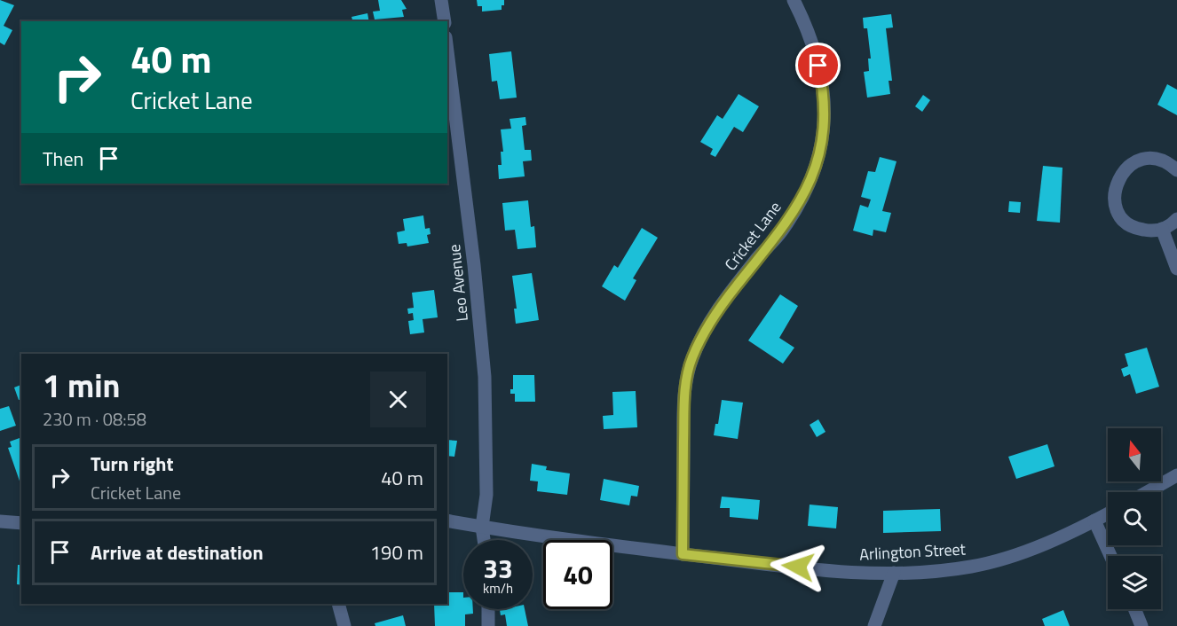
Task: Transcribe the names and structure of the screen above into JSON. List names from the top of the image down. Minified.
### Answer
{"streets":{"street":["Cricket Lane","Leo Avenue","Arlington Street"]},"crossings":[["Cricket Lane","Arlington Street"],["Leo Avenue","Arlington Street"]],"north":"top","page":{"turn":["40 m","Cricket Lane"],"then":"Then","heading":["1 min","230 m · 08:58"],"list":[{"name":"Turn right","note":"Cricket Lane","value":"40 m"},{"name":"Arrive at destination","value":"190 m"}],"speed":"33 km/h","limit":"40"}}
